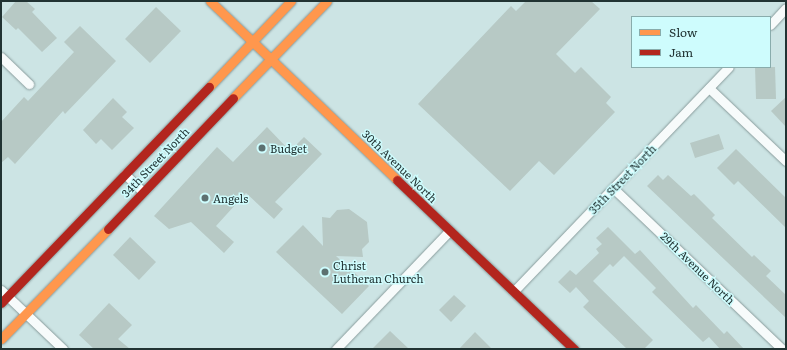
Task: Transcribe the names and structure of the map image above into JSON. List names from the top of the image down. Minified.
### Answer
{"streets":{"main road":["34th Street North","30th Avenue North"],"street":["35th Street North","29th Avenue North"]},"crossings":[["34th Street North","30th Avenue North"],["30th Avenue North","35th Street North"],["35th Street North","29th Avenue North"]],"places":["Budget","Angels","Christ Lutheran Church"],"legend":["Slow","Jam"]}
